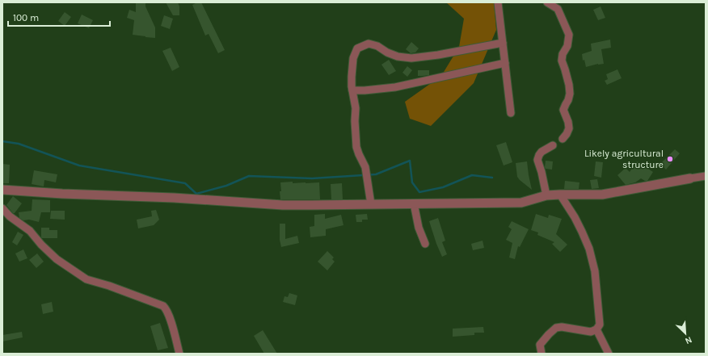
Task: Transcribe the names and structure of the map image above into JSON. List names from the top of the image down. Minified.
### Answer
{"places":["Likely agricultural structure"],"scale_bar":"100 m","north":"bottom right"}
